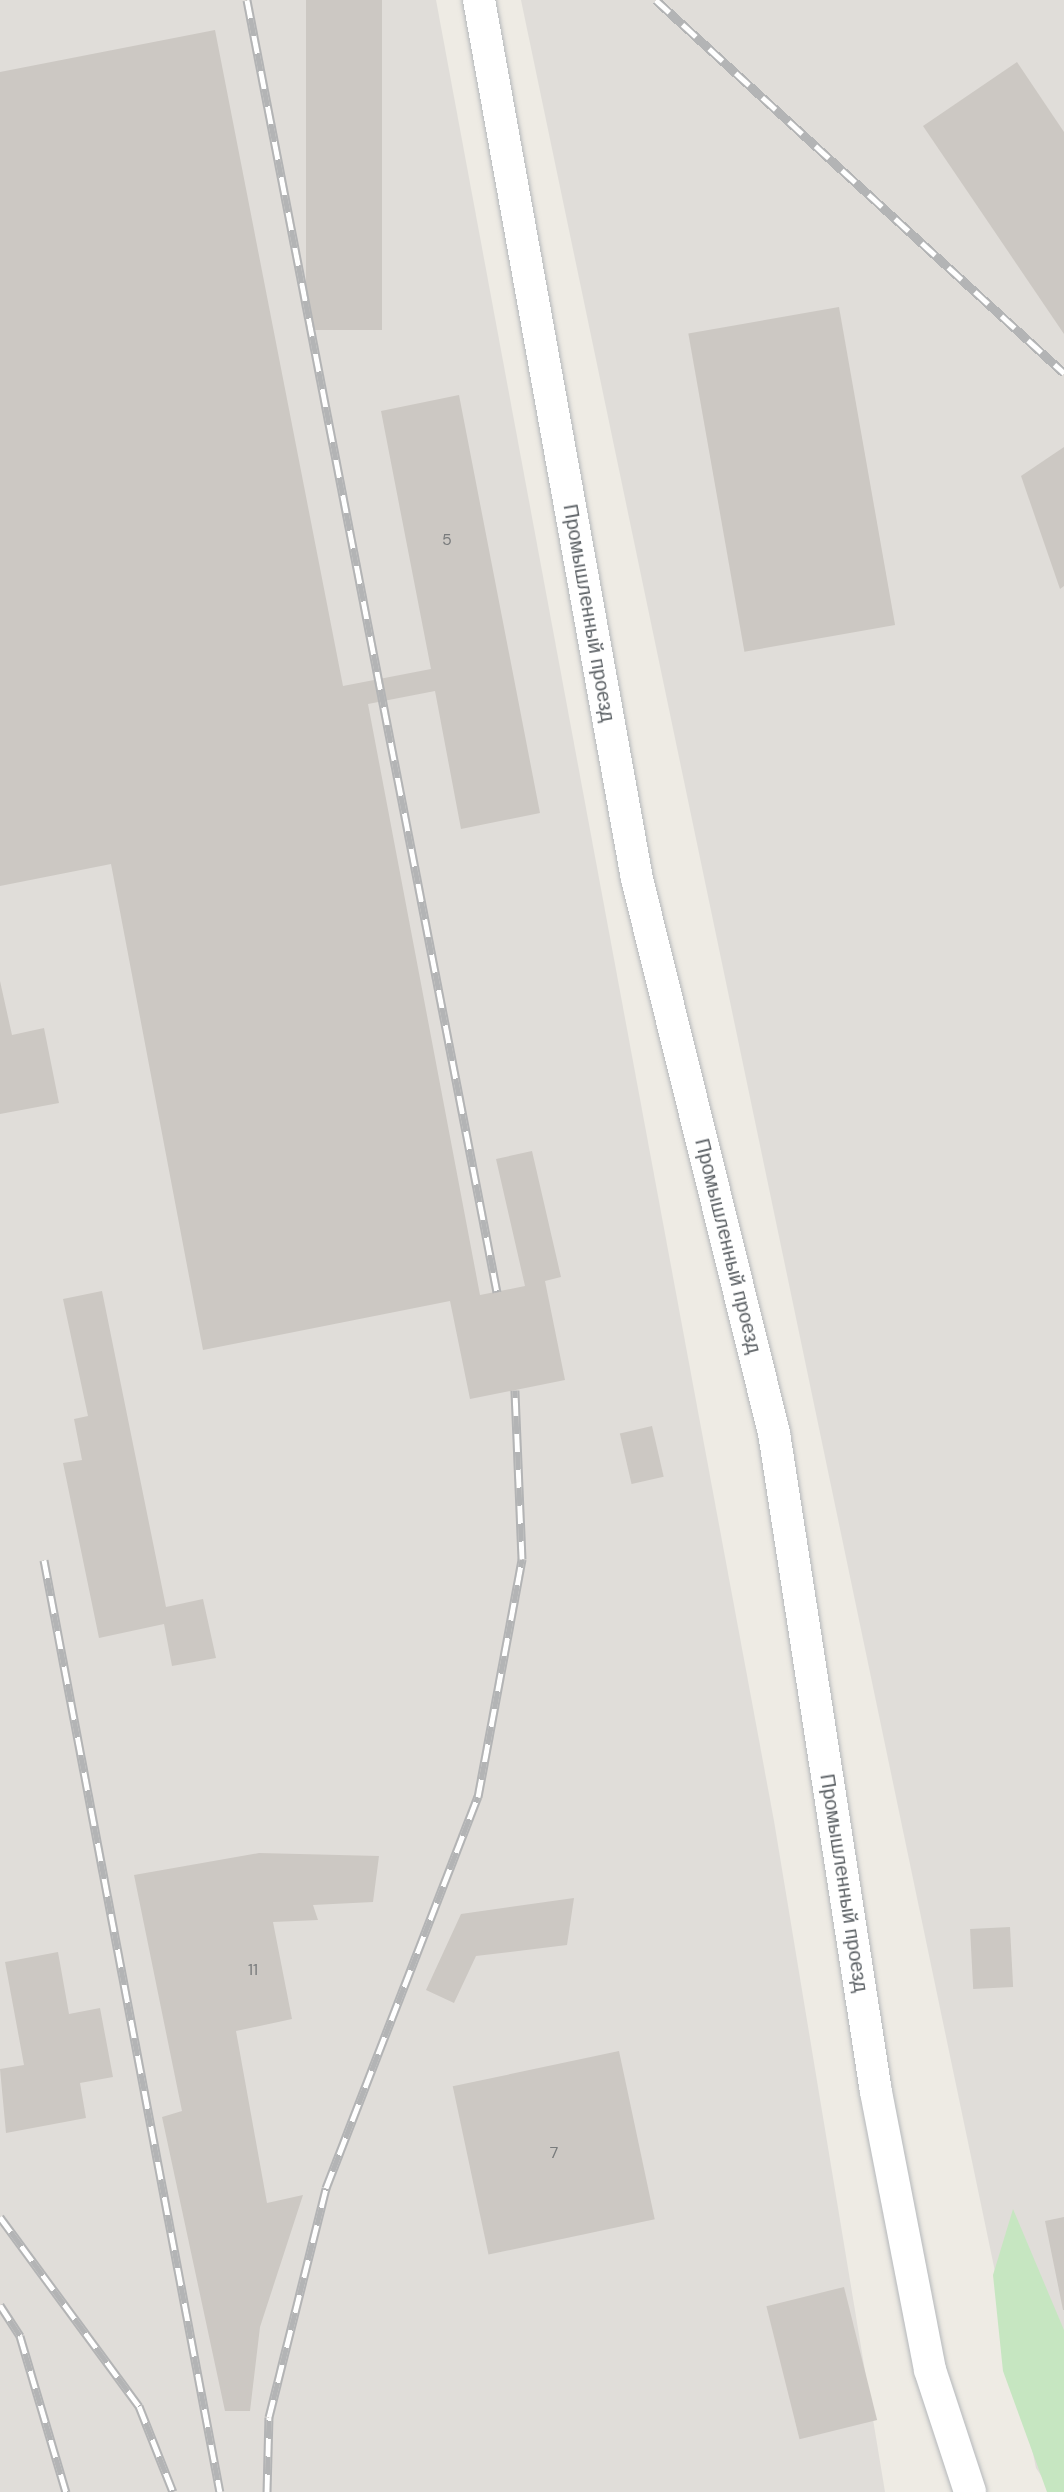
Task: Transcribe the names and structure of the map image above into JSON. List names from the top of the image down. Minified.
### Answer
{"streets":{"street":["Промышленный проезд"]},"house_numbers":["5","11","7"]}
